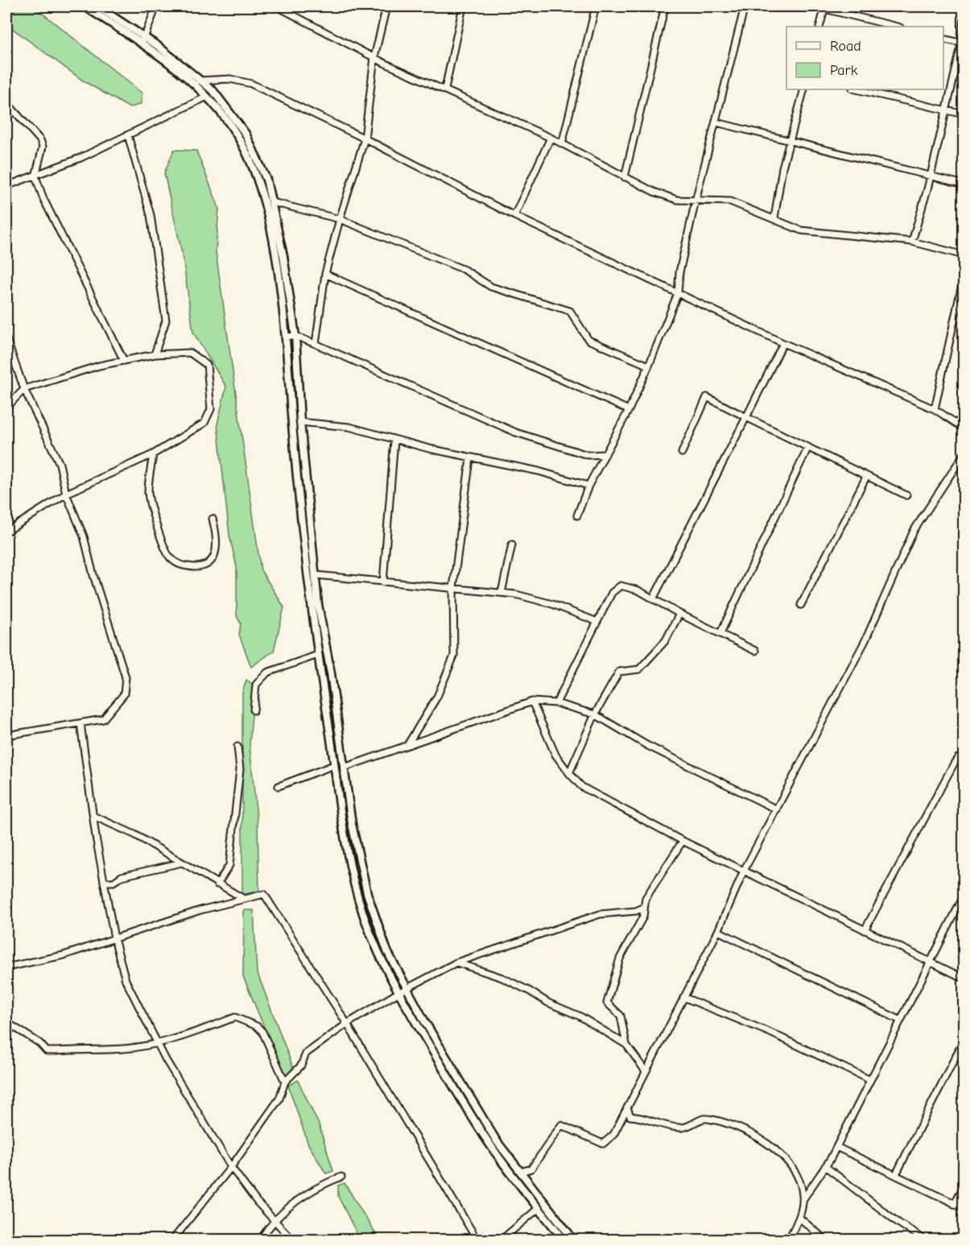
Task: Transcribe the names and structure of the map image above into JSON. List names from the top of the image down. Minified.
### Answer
{"legend":["Road","Park"]}
